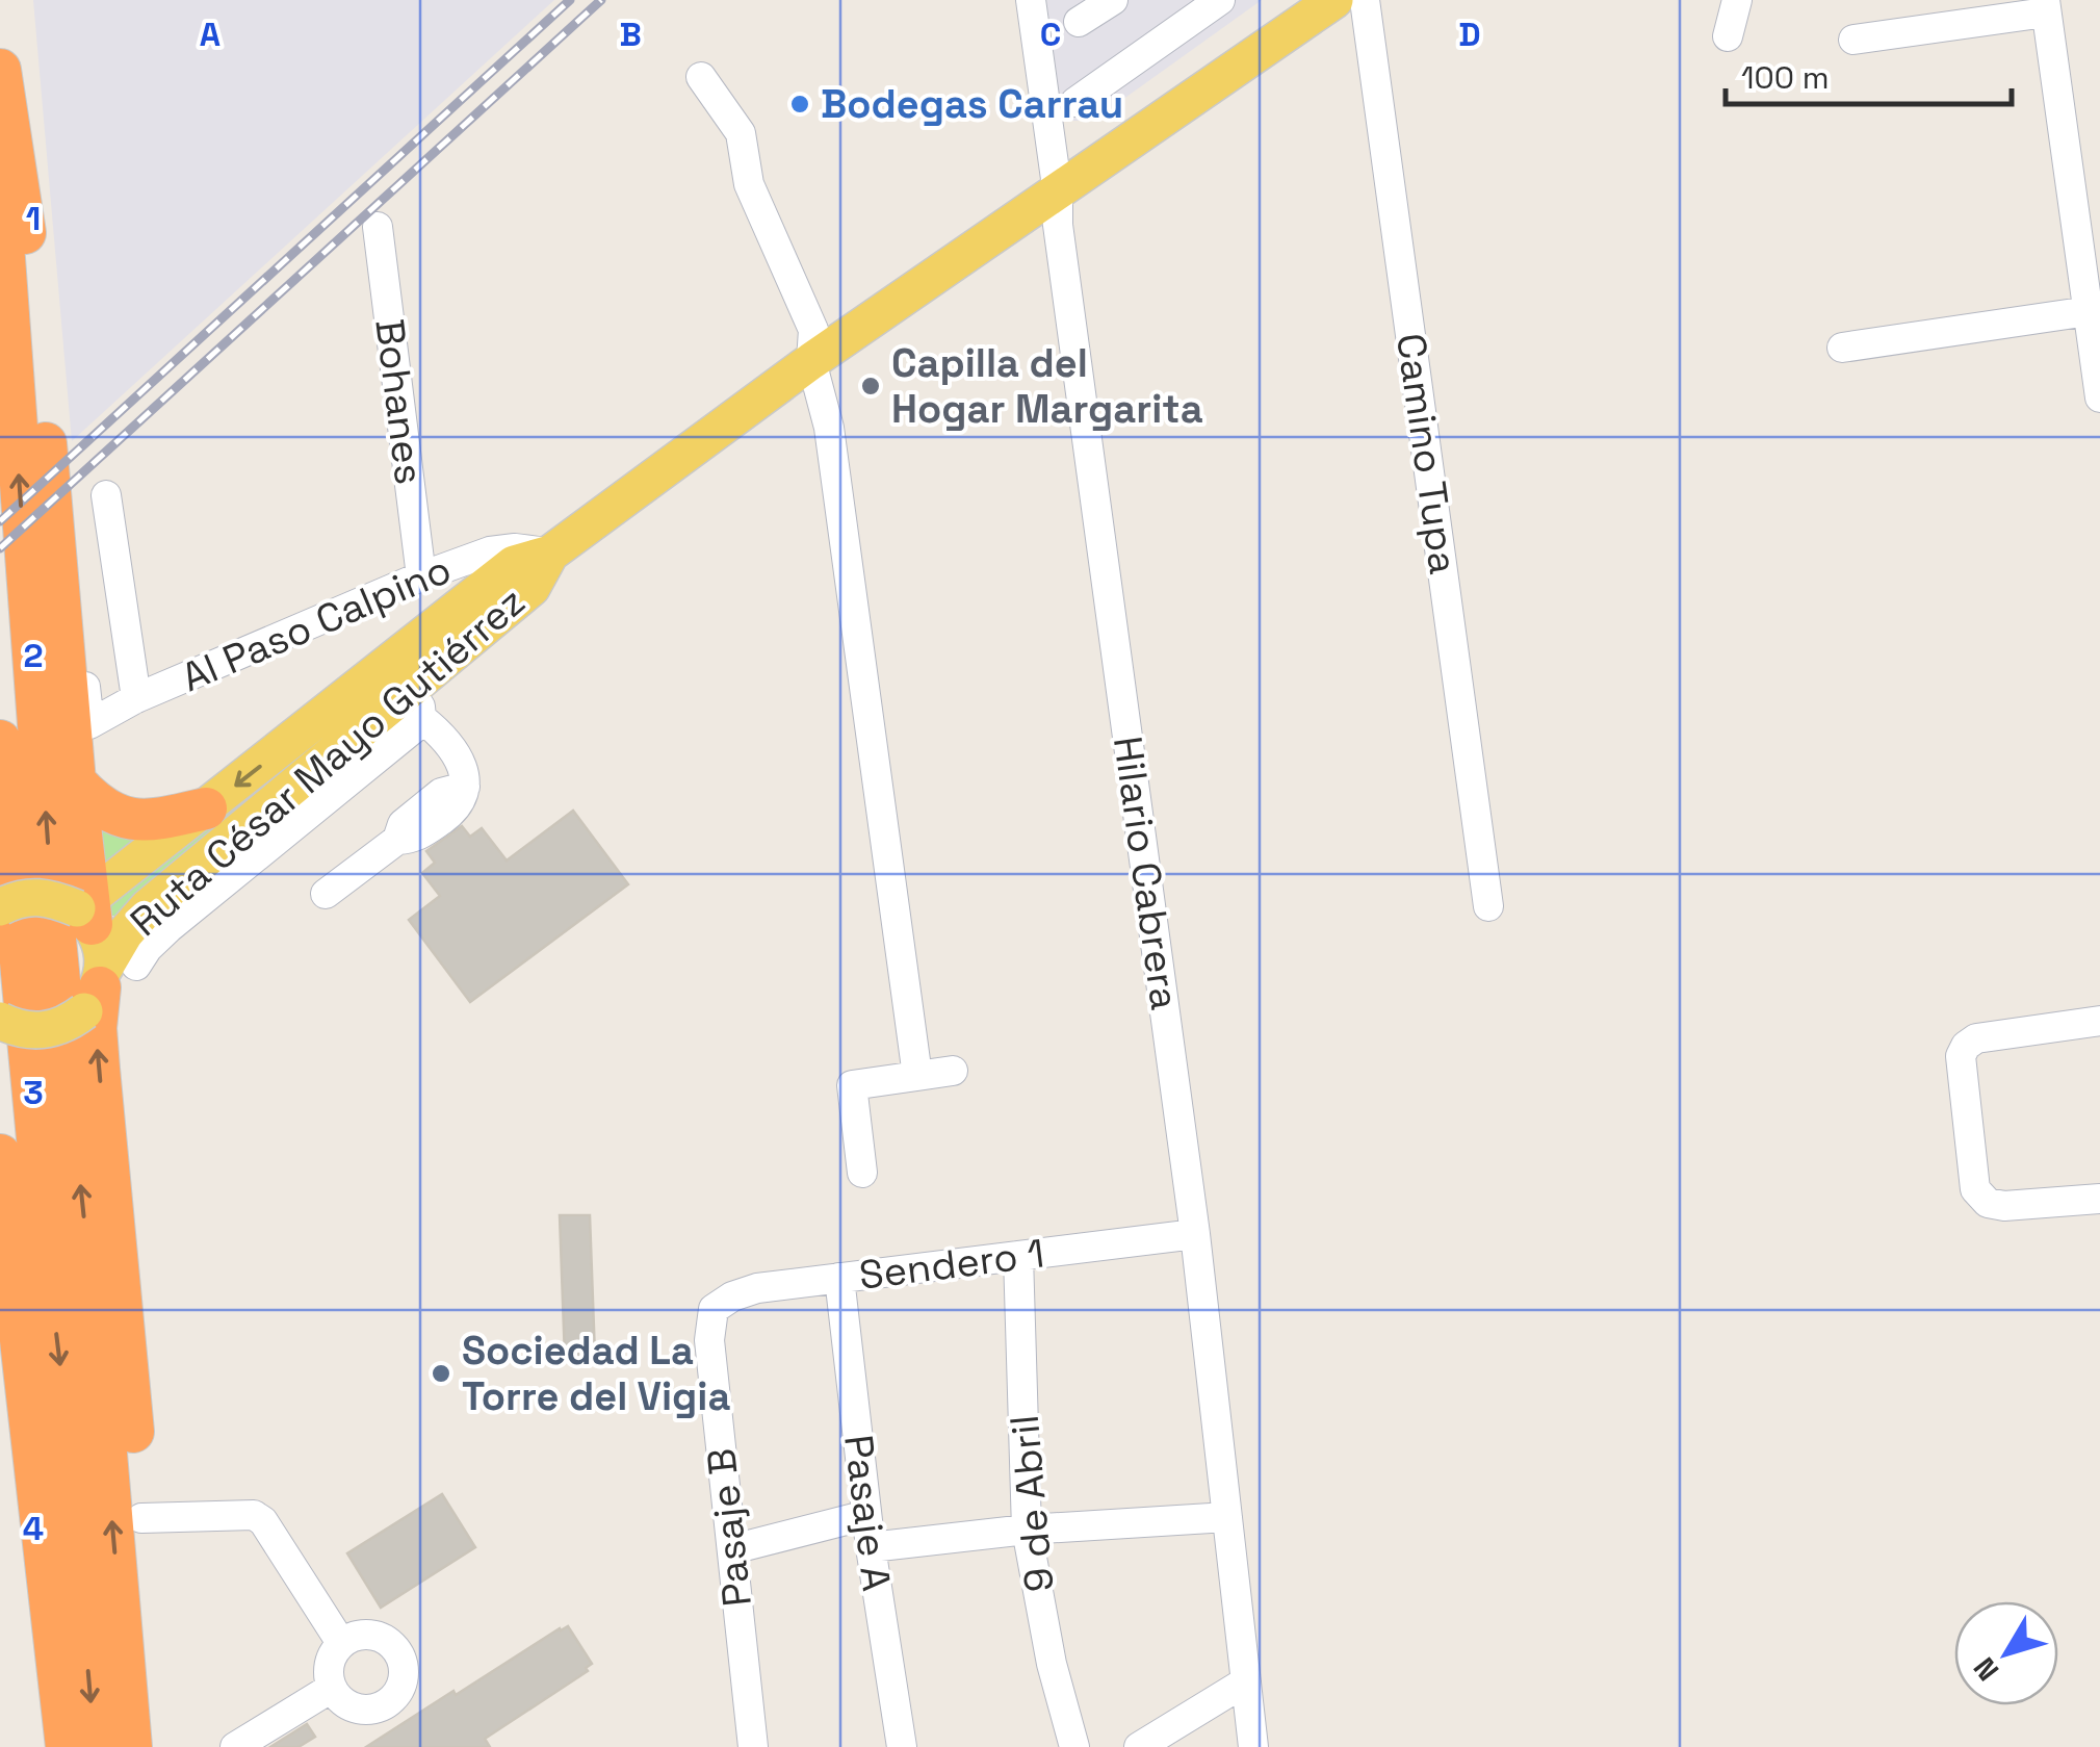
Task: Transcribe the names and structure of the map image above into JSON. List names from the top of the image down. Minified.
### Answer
{"streets":{"main road":["Ruta César Mayo Gutiérrez"],"street":["Bohanes","Camino Tupa","Al Paso Calpino","Hilario Cabrera","Sendero 1","9 de Abril","Pasaje A","Pasaje B"]},"crossings":[["Bohanes","Al Paso Calpino"],["Al Paso Calpino","Ruta César Mayo Gutiérrez"],["Ruta César Mayo Gutiérrez","Hilario Cabrera"],["Hilario Cabrera","Sendero 1"],["Sendero 1","9 de Abril"],["Sendero 1","Pasaje A"],["Sendero 1","Pasaje B"]],"places":["Bodegas Carrau","Capilla del Hogar Margarita","Sociedad La Torre del Vigia"],"scale_bar":"100 m","north":"bottom left","grid":{"columns":["A","B","C","D"],"rows":["1","2","3","4"]}}
